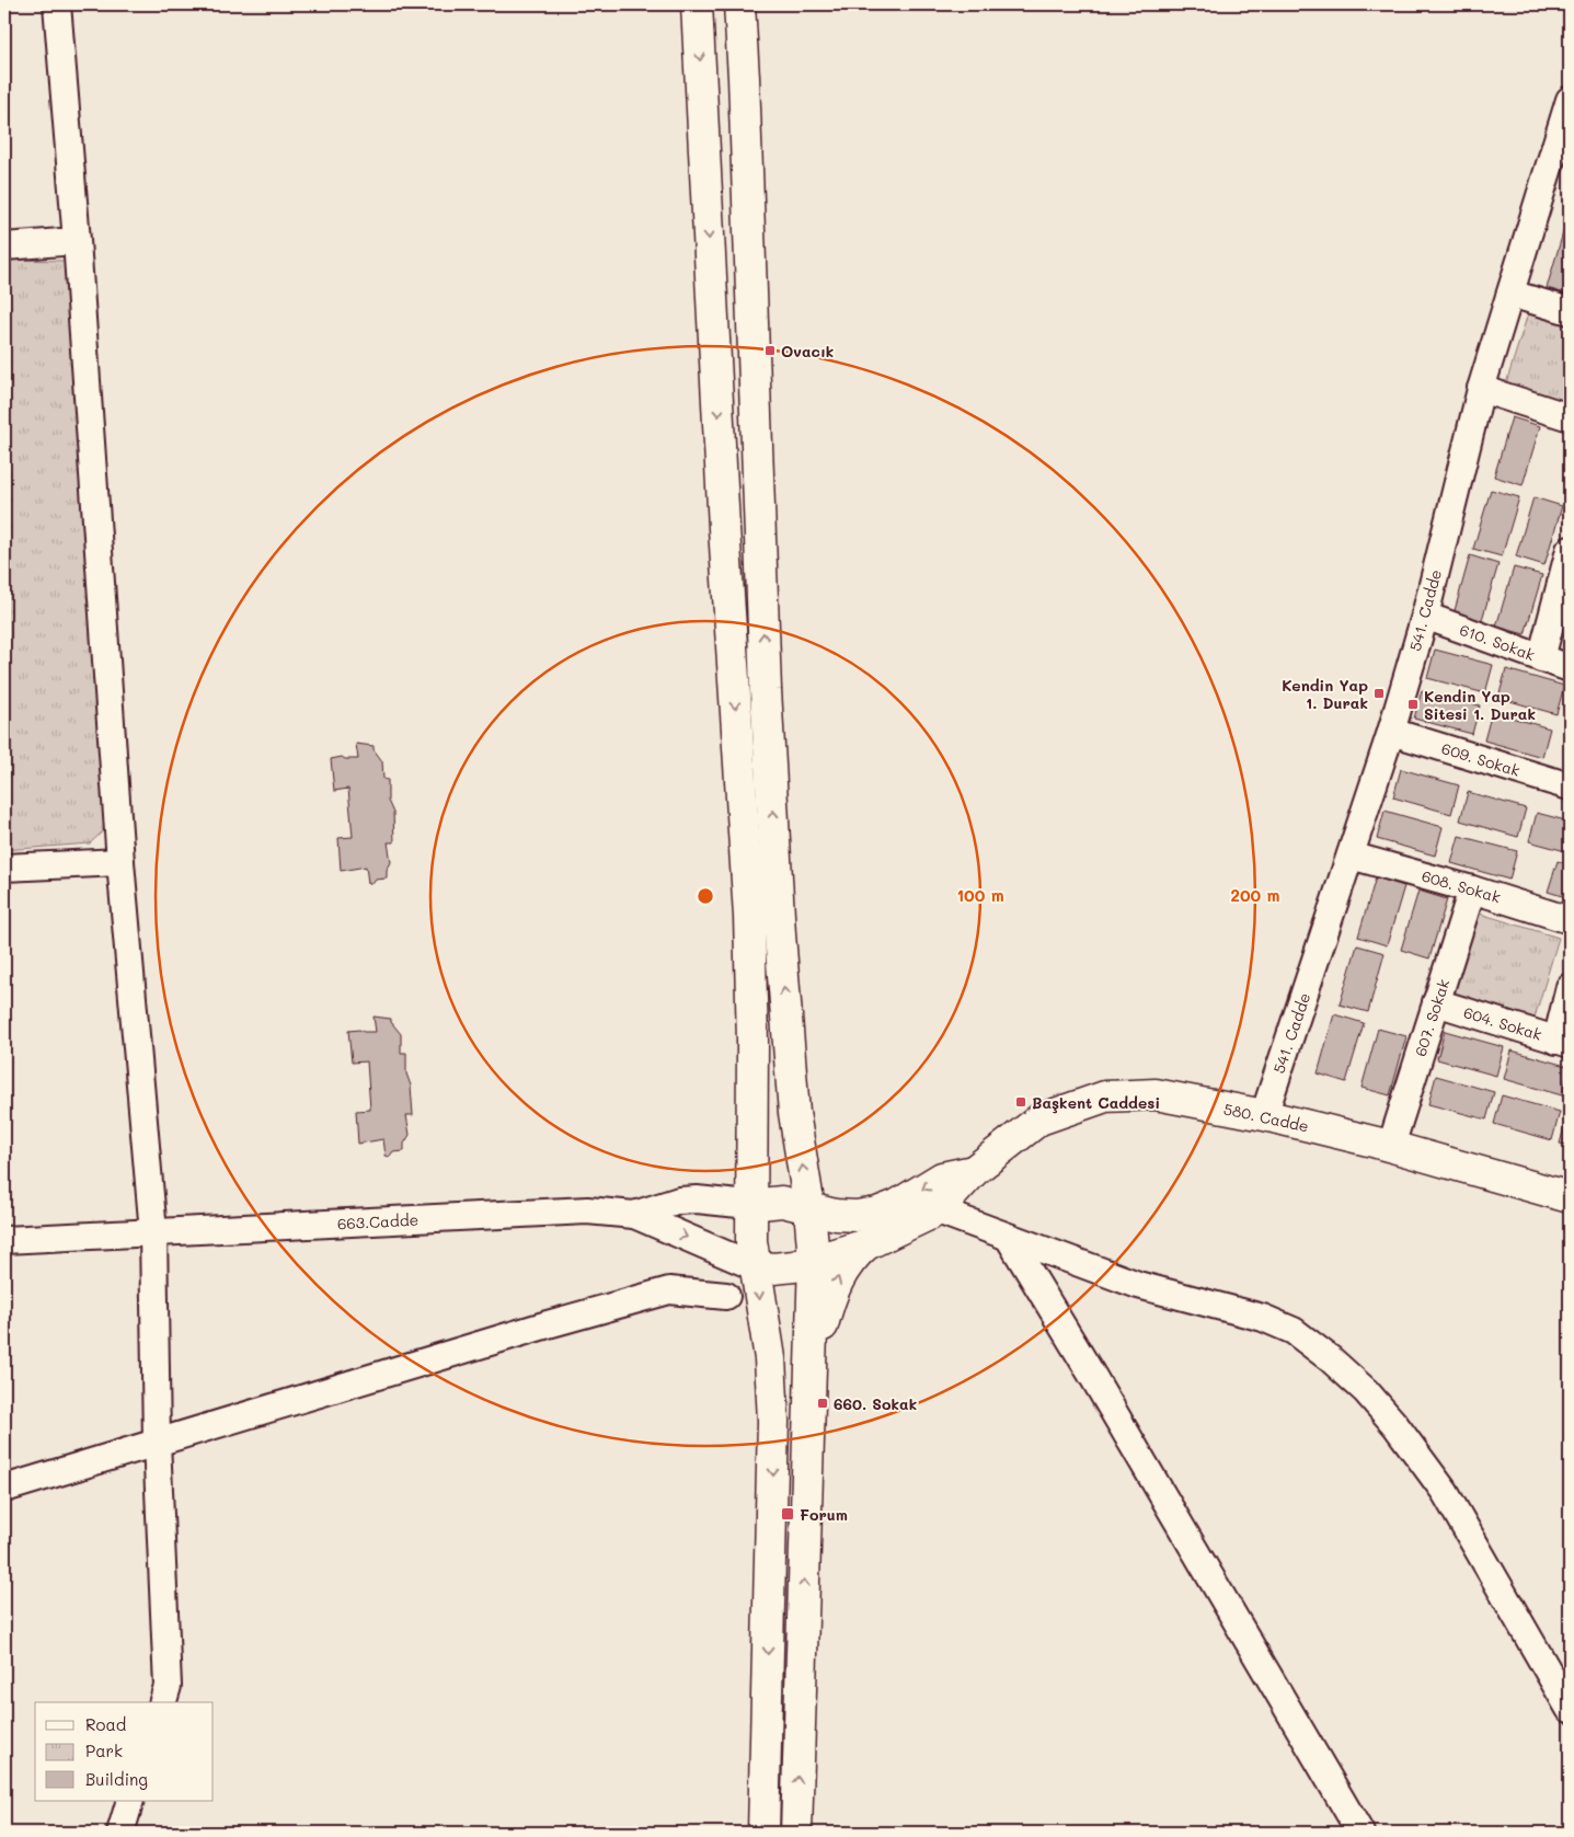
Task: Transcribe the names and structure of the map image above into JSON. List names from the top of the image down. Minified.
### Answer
{"streets":{"main road":["580. Cadde"],"street":["541. Cadde","610. Sokak","609. Sokak","608. Sokak","607. Sokak","604. Sokak","663.Cadde"]},"crossings":[["541. Cadde","610. Sokak"],["541. Cadde","609. Sokak"],["541. Cadde","608. Sokak"],["541. Cadde","580. Cadde"],["608. Sokak","607. Sokak"],["607. Sokak","604. Sokak"],["607. Sokak","580. Cadde"]],"places":{"transit":["Ovacık","Kendin Yap 1. Durak","Kendin Yap Sitesi 1. Durak","Başkent Caddesi","660. Sokak","Forum"]},"legend":["Road","Park","Building"],"rings":["100 m","200 m"]}
